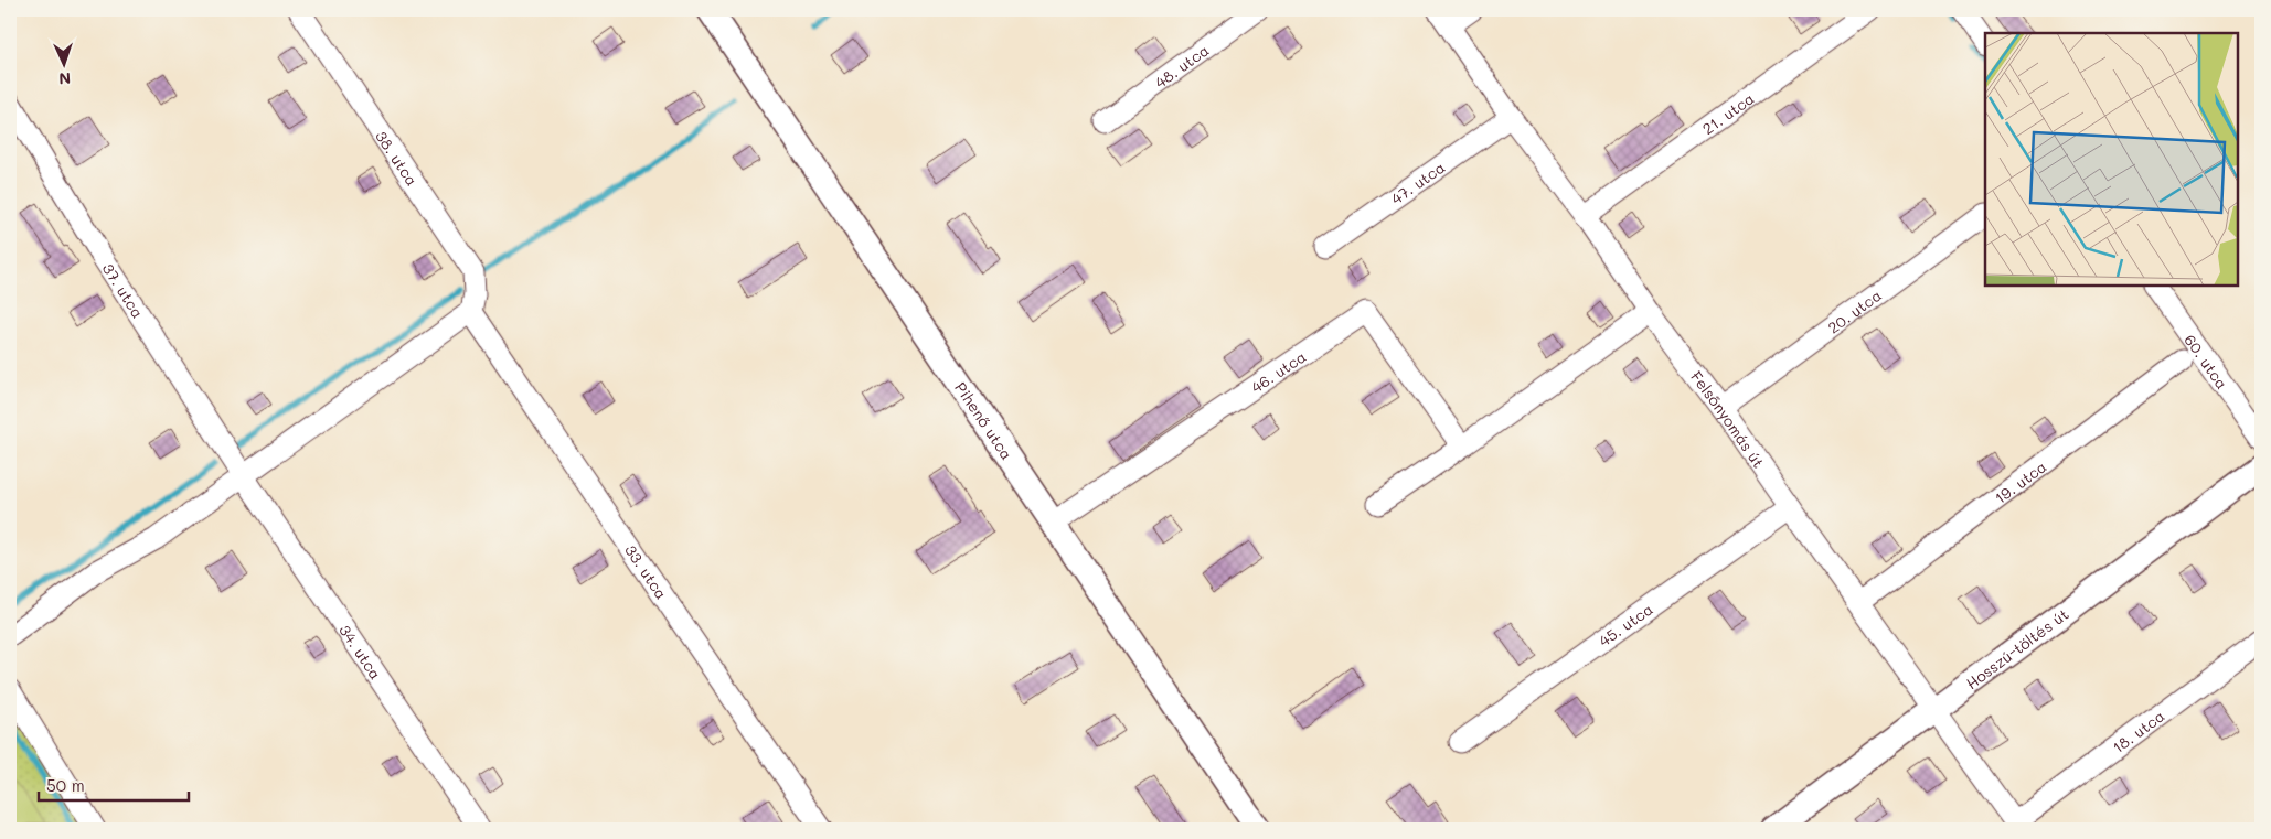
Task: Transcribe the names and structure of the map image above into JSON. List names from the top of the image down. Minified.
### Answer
{"streets":{"street":["48. utca","21. utca","38. utca","47. utca","37. utca","20. utca","60. utca","46. utca","Pihenő utca","Felsőnyomás út","19. utca","33. utca","45. utca","Hosszú-töltés út","34. utca","18. utca"]},"crossings":[["21. utca","Felsőnyomás út"],["38. utca","33. utca"],["47. utca","Felsőnyomás út"],["37. utca","34. utca"],["20. utca","Felsőnyomás út"],["46. utca","Pihenő utca"],["Felsőnyomás út","19. utca"],["Felsőnyomás út","45. utca"],["Felsőnyomás út","Hosszú-töltés út"],["Felsőnyomás út","18. utca"]],"scale_bar":"50 m","north":"bottom"}
